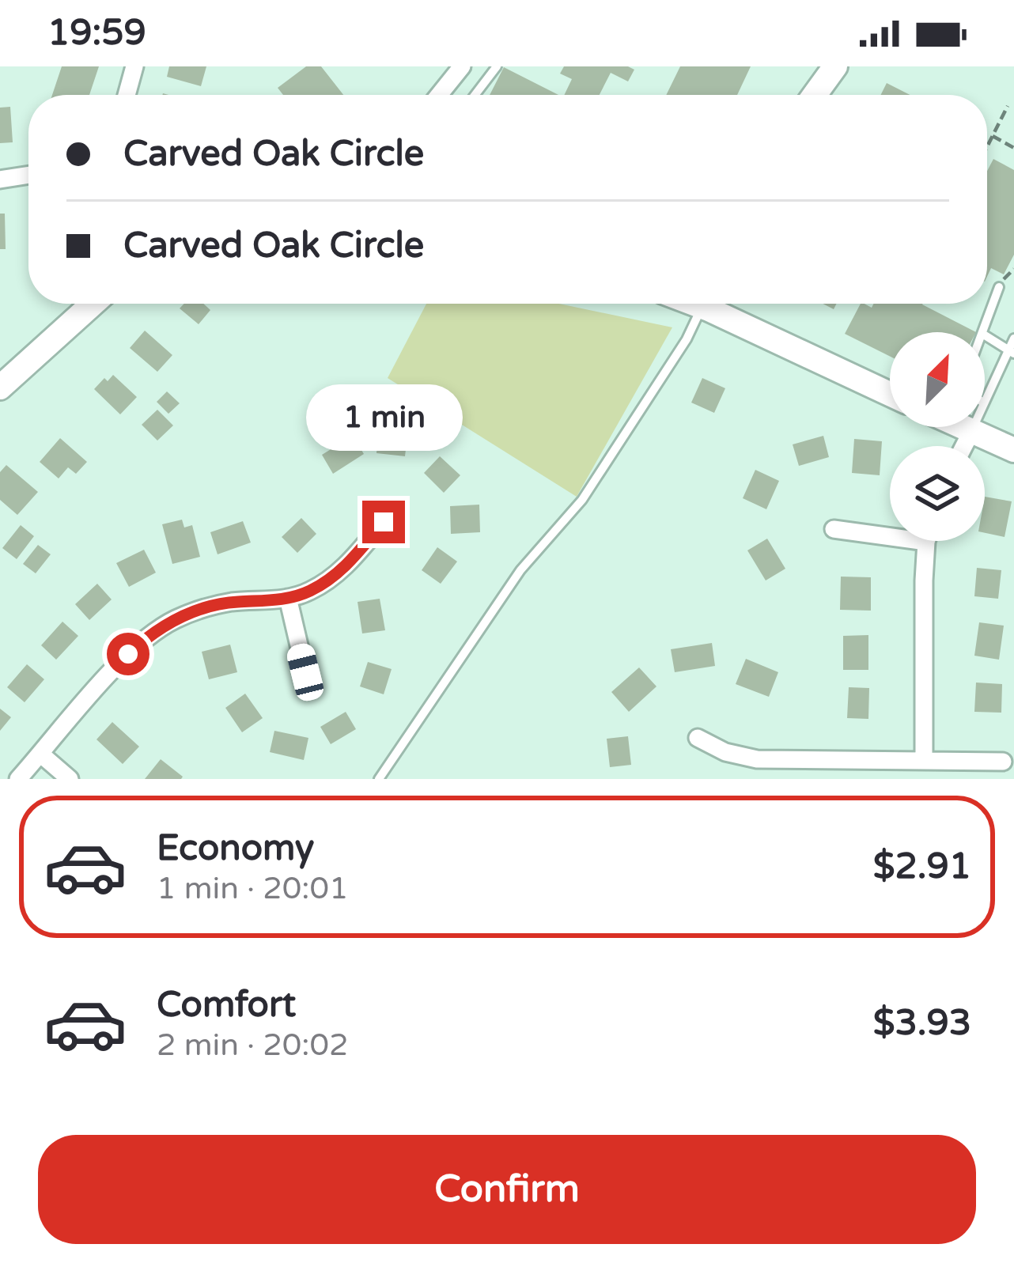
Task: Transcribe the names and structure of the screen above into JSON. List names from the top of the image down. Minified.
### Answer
{"north":"top right","page":{"status":"19:59","banner":["Carved Oak Circle","Carved Oak Circle"],"bubble":"1 min","list":[{"name":"Economy","note":"1 min · 20:01","value":"$2.91"},{"name":"Comfort","note":"2 min · 20:02","value":"$3.93"}],"buttons":"Confirm"}}
